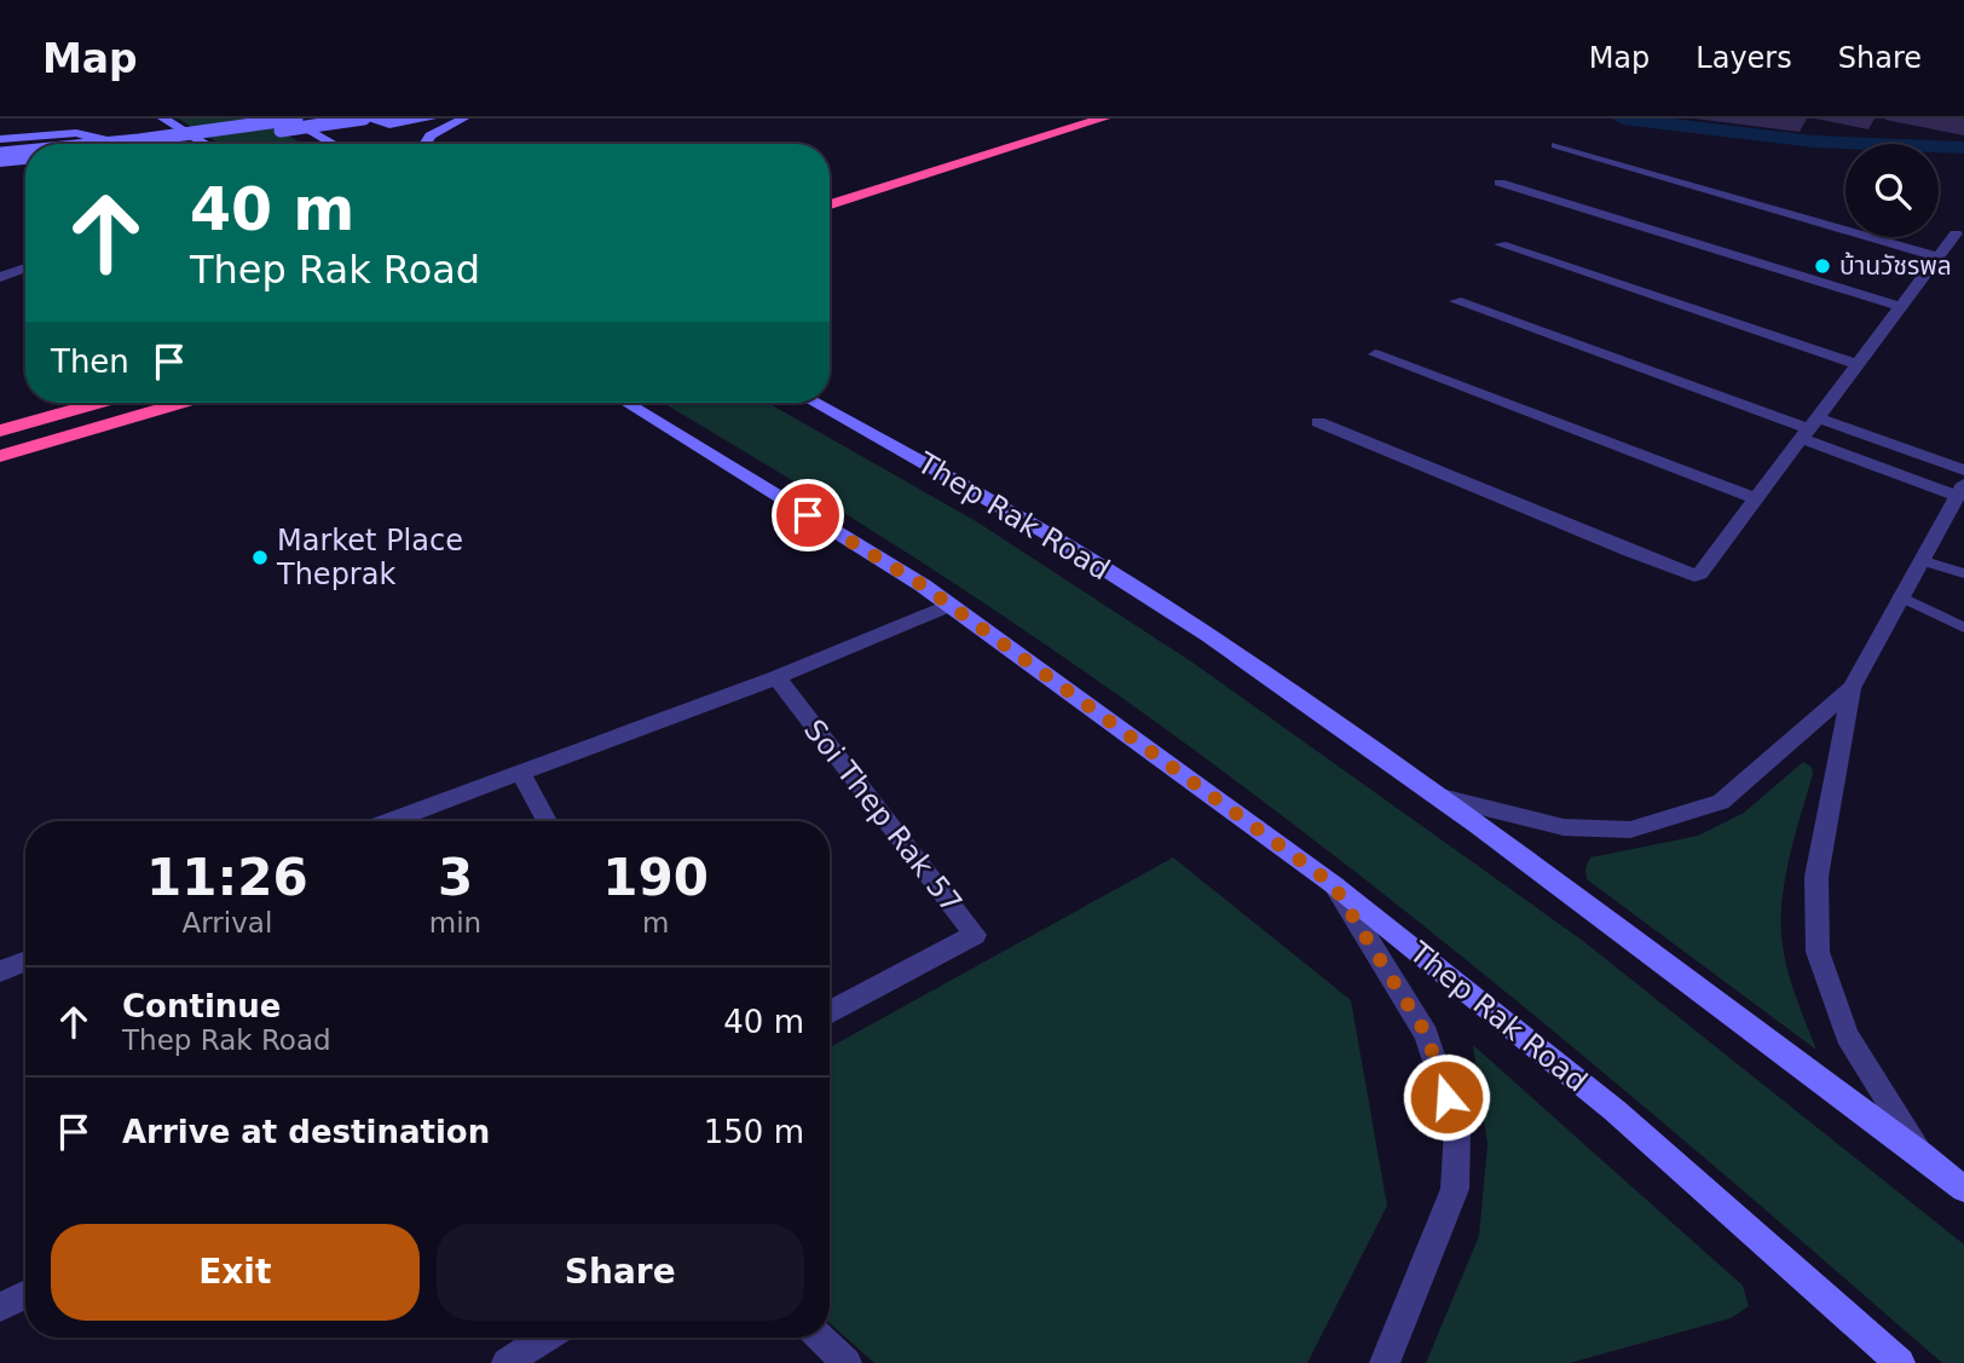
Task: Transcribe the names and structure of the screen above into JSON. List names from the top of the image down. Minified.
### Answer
{"streets":{"main road":["Thep Rak Road"],"street":["Soi Thep Rak 57"]},"places":["บ้านวัชรพล","Market Place Theprak"],"page":{"header":"Map","nav":["Map","Layers","Share"],"turn":["40 m","Thep Rak Road"],"then":"Then","eta":["11:26","Arrival","3","min","190","m"],"list":[{"name":"Continue","note":"Thep Rak Road","value":"40 m"},{"name":"Arrive at destination","value":"150 m"}],"buttons":["Exit","Share"]}}
